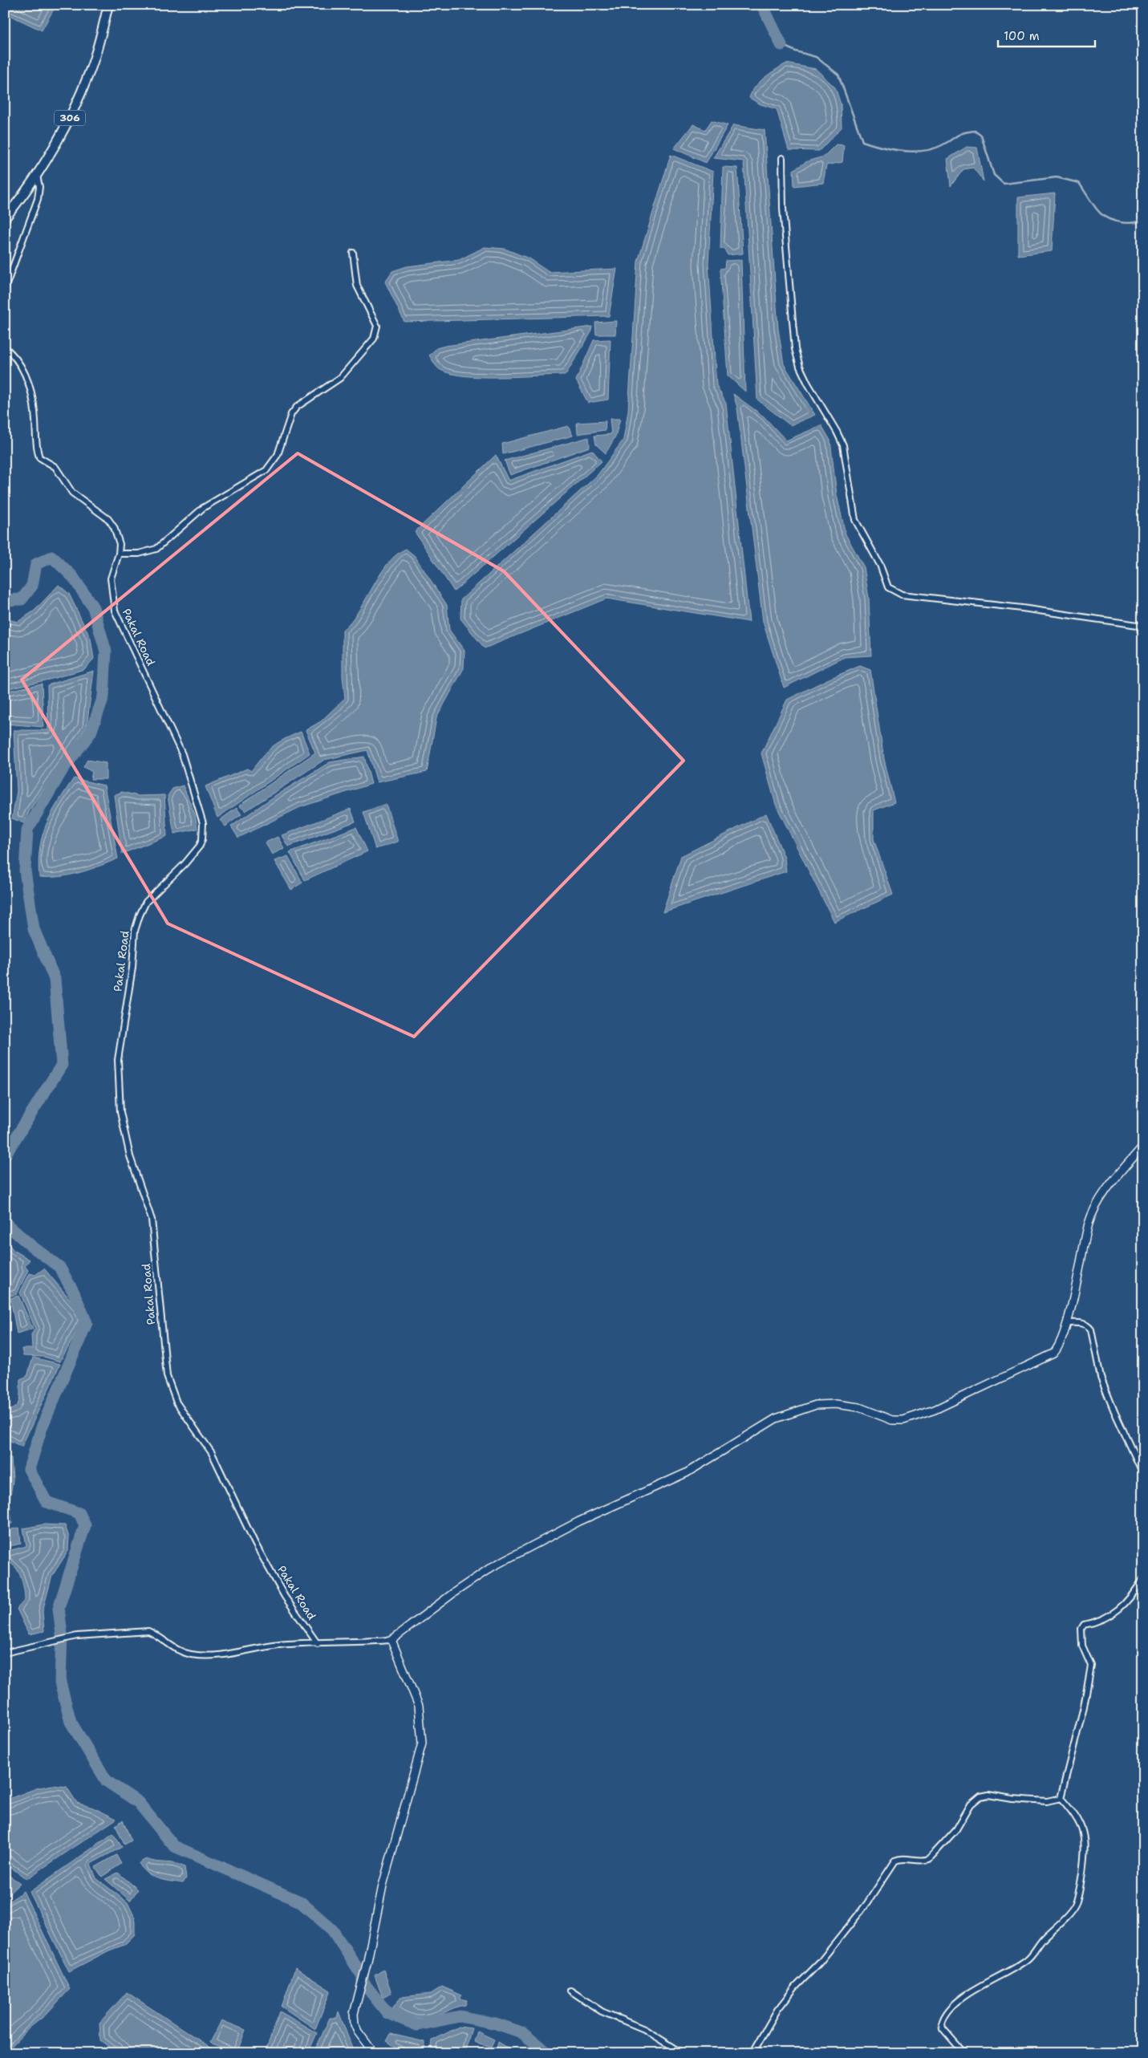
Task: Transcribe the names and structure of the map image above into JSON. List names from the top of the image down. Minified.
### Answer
{"streets":{"main road":["306"],"street":["Pakal Road"]},"scale_bar":"100 m"}
